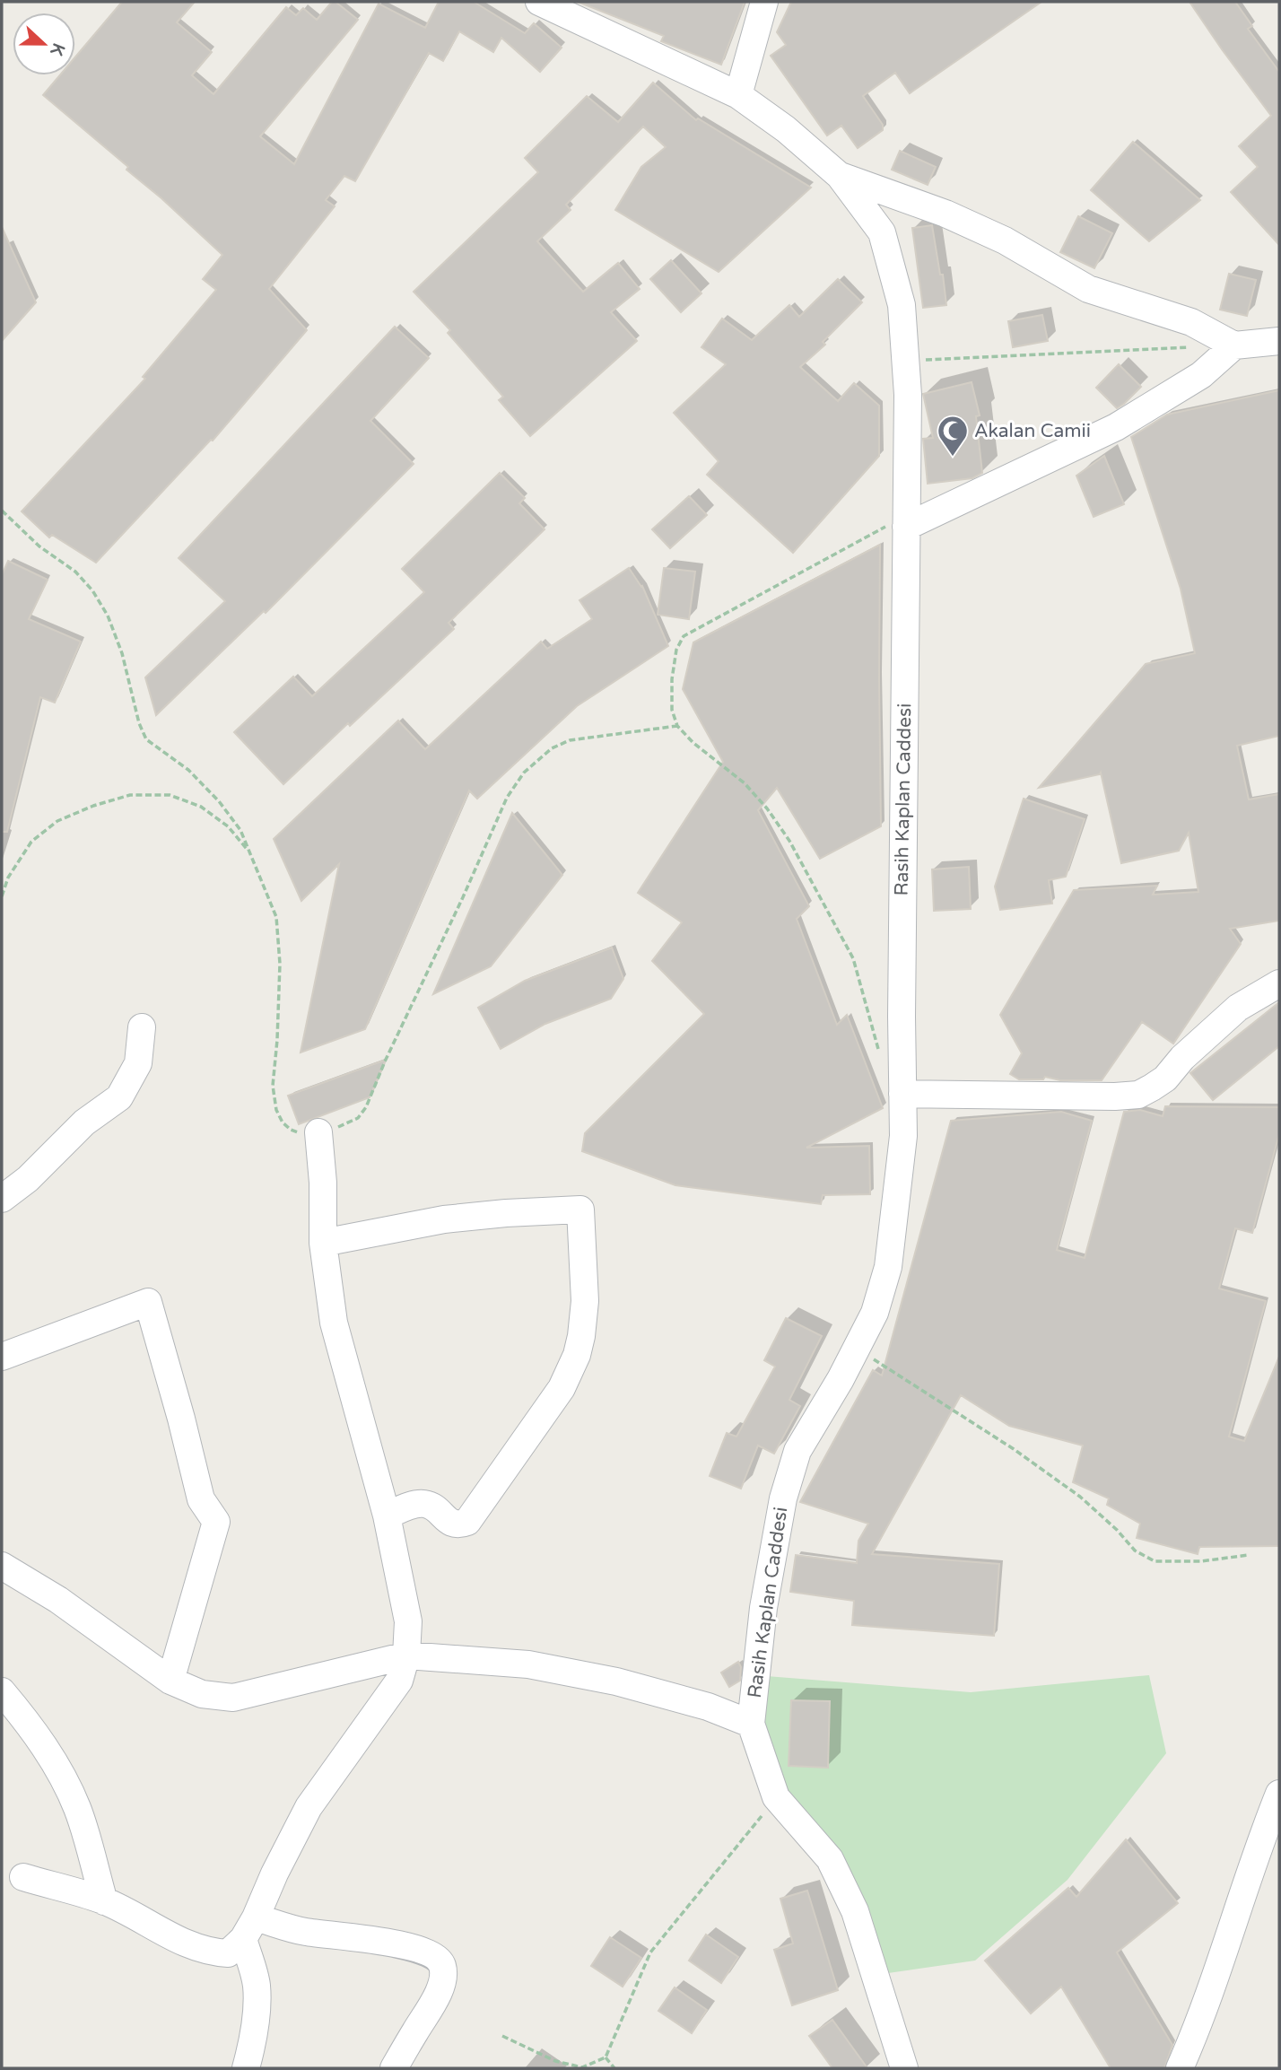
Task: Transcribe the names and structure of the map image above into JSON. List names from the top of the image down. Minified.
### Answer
{"streets":{"street":["Rasih Kaplan Caddesi"]},"places":{"mosque":["Akalan Camii"]},"north":"right"}
